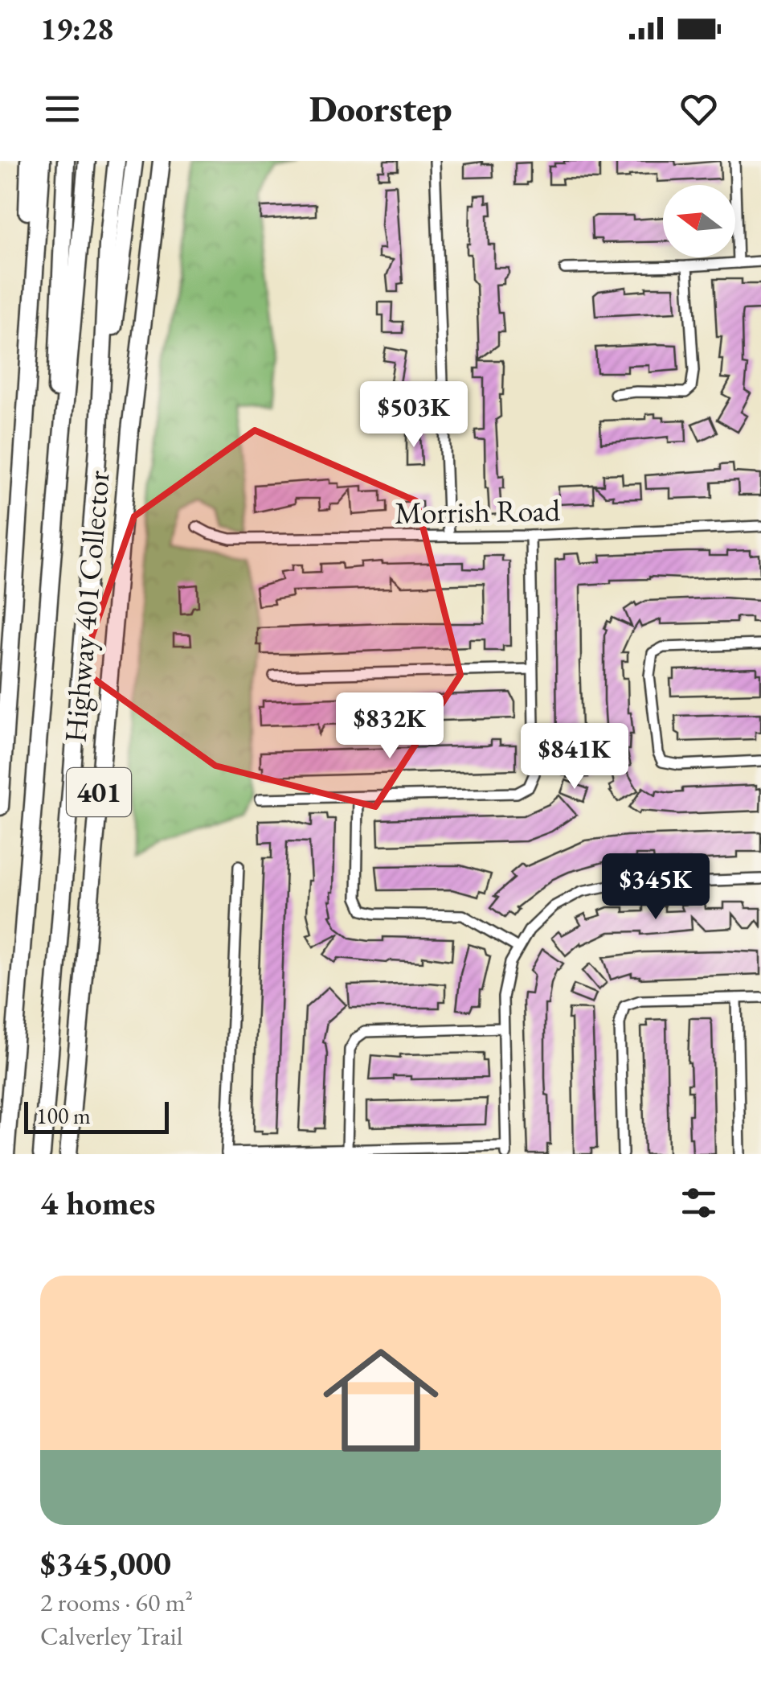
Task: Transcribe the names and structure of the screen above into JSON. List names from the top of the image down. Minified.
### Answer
{"streets":{"highway":["Highway 401 Collector","401"],"street":["Morrish Road"]},"scale_bar":"100 m","north":"left","page":{"status":"19:28","header":"Doorstep","price":["$503K","$832K","$841K","$345K"],"scale":"100 m","heading":"4 homes","list":[{"name":"$345,000","note":"2 rooms · 60 m² · Calverley Trail"}]}}
